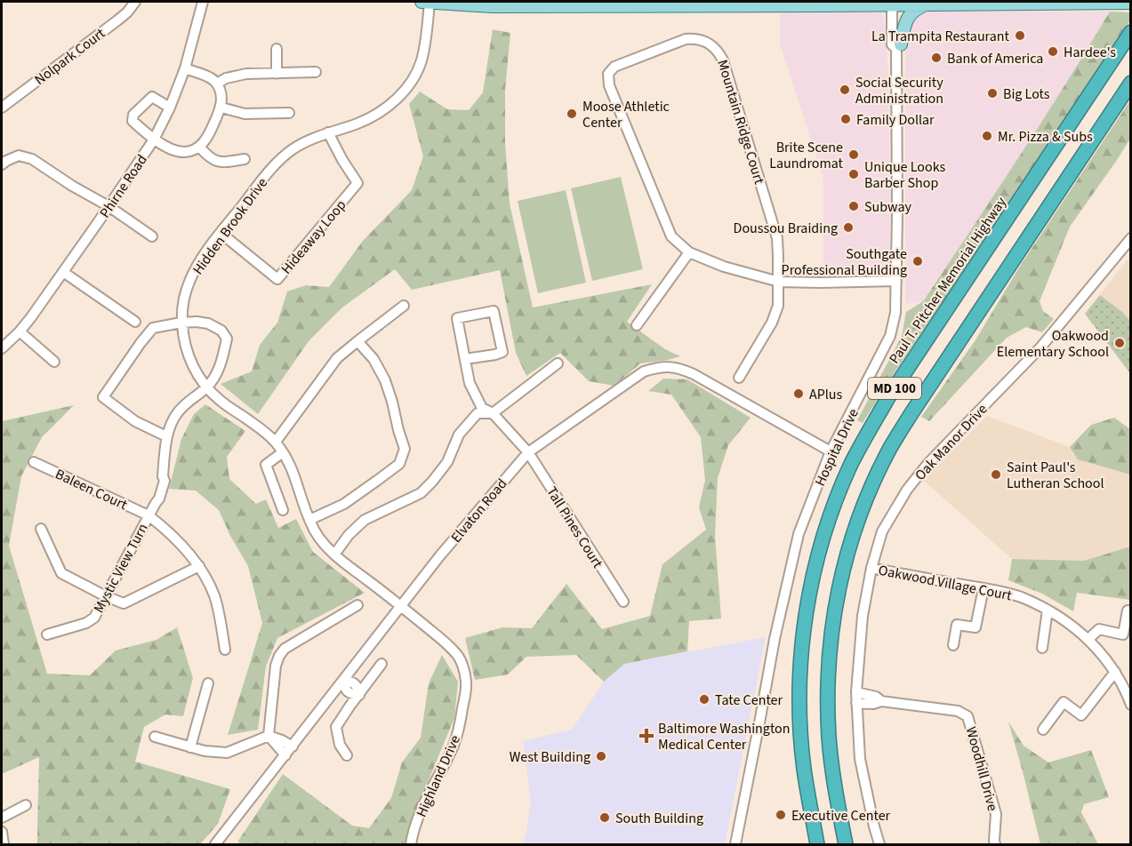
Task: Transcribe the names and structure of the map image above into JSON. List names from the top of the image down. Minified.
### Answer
{"streets":{"highway":["Paul T. Pitcher Memorial Highway","MD 100"],"street":["Nolpark Court","Mountain Ridge Court","Phirne Road","Hidden Brook Drive","Hideaway Loop","Oak Manor Drive","Hospital Drive","Baleen Court","Elvaton Road","Tall Pines Court","Mystic View Turn","Oakwood Village Court","Woodhill Drive","Highland Drive"]},"crossings":[["Hidden Brook Drive","Hideaway Loop"],["Hidden Brook Drive","Elvaton Road"],["Hidden Brook Drive","Mystic View Turn"],["Hidden Brook Drive","Highland Drive"],["Oak Manor Drive","Oakwood Village Court"],["Oak Manor Drive","Woodhill Drive"],["Hospital Drive","Elvaton Road"],["Baleen Court","Mystic View Turn"],["Elvaton Road","Tall Pines Court"],["Elvaton Road","Highland Drive"]],"places":{"other":["La Trampita Restaurant","Hardee's","Bank of America","Social Security Administration","Big Lots","Moose Athletic Center","Family Dollar","Mr. Pizza & Subs","Brite Scene Laundromat","Unique Looks Barber Shop","Subway","Doussou Braiding","Southgate Professional Building","Oakwood Elementary School","APlus","Saint Paul's Lutheran School","Tate Center","West Building","Executive Center","South Building"],"health":["Baltimore Washington Medical Center"]}}
